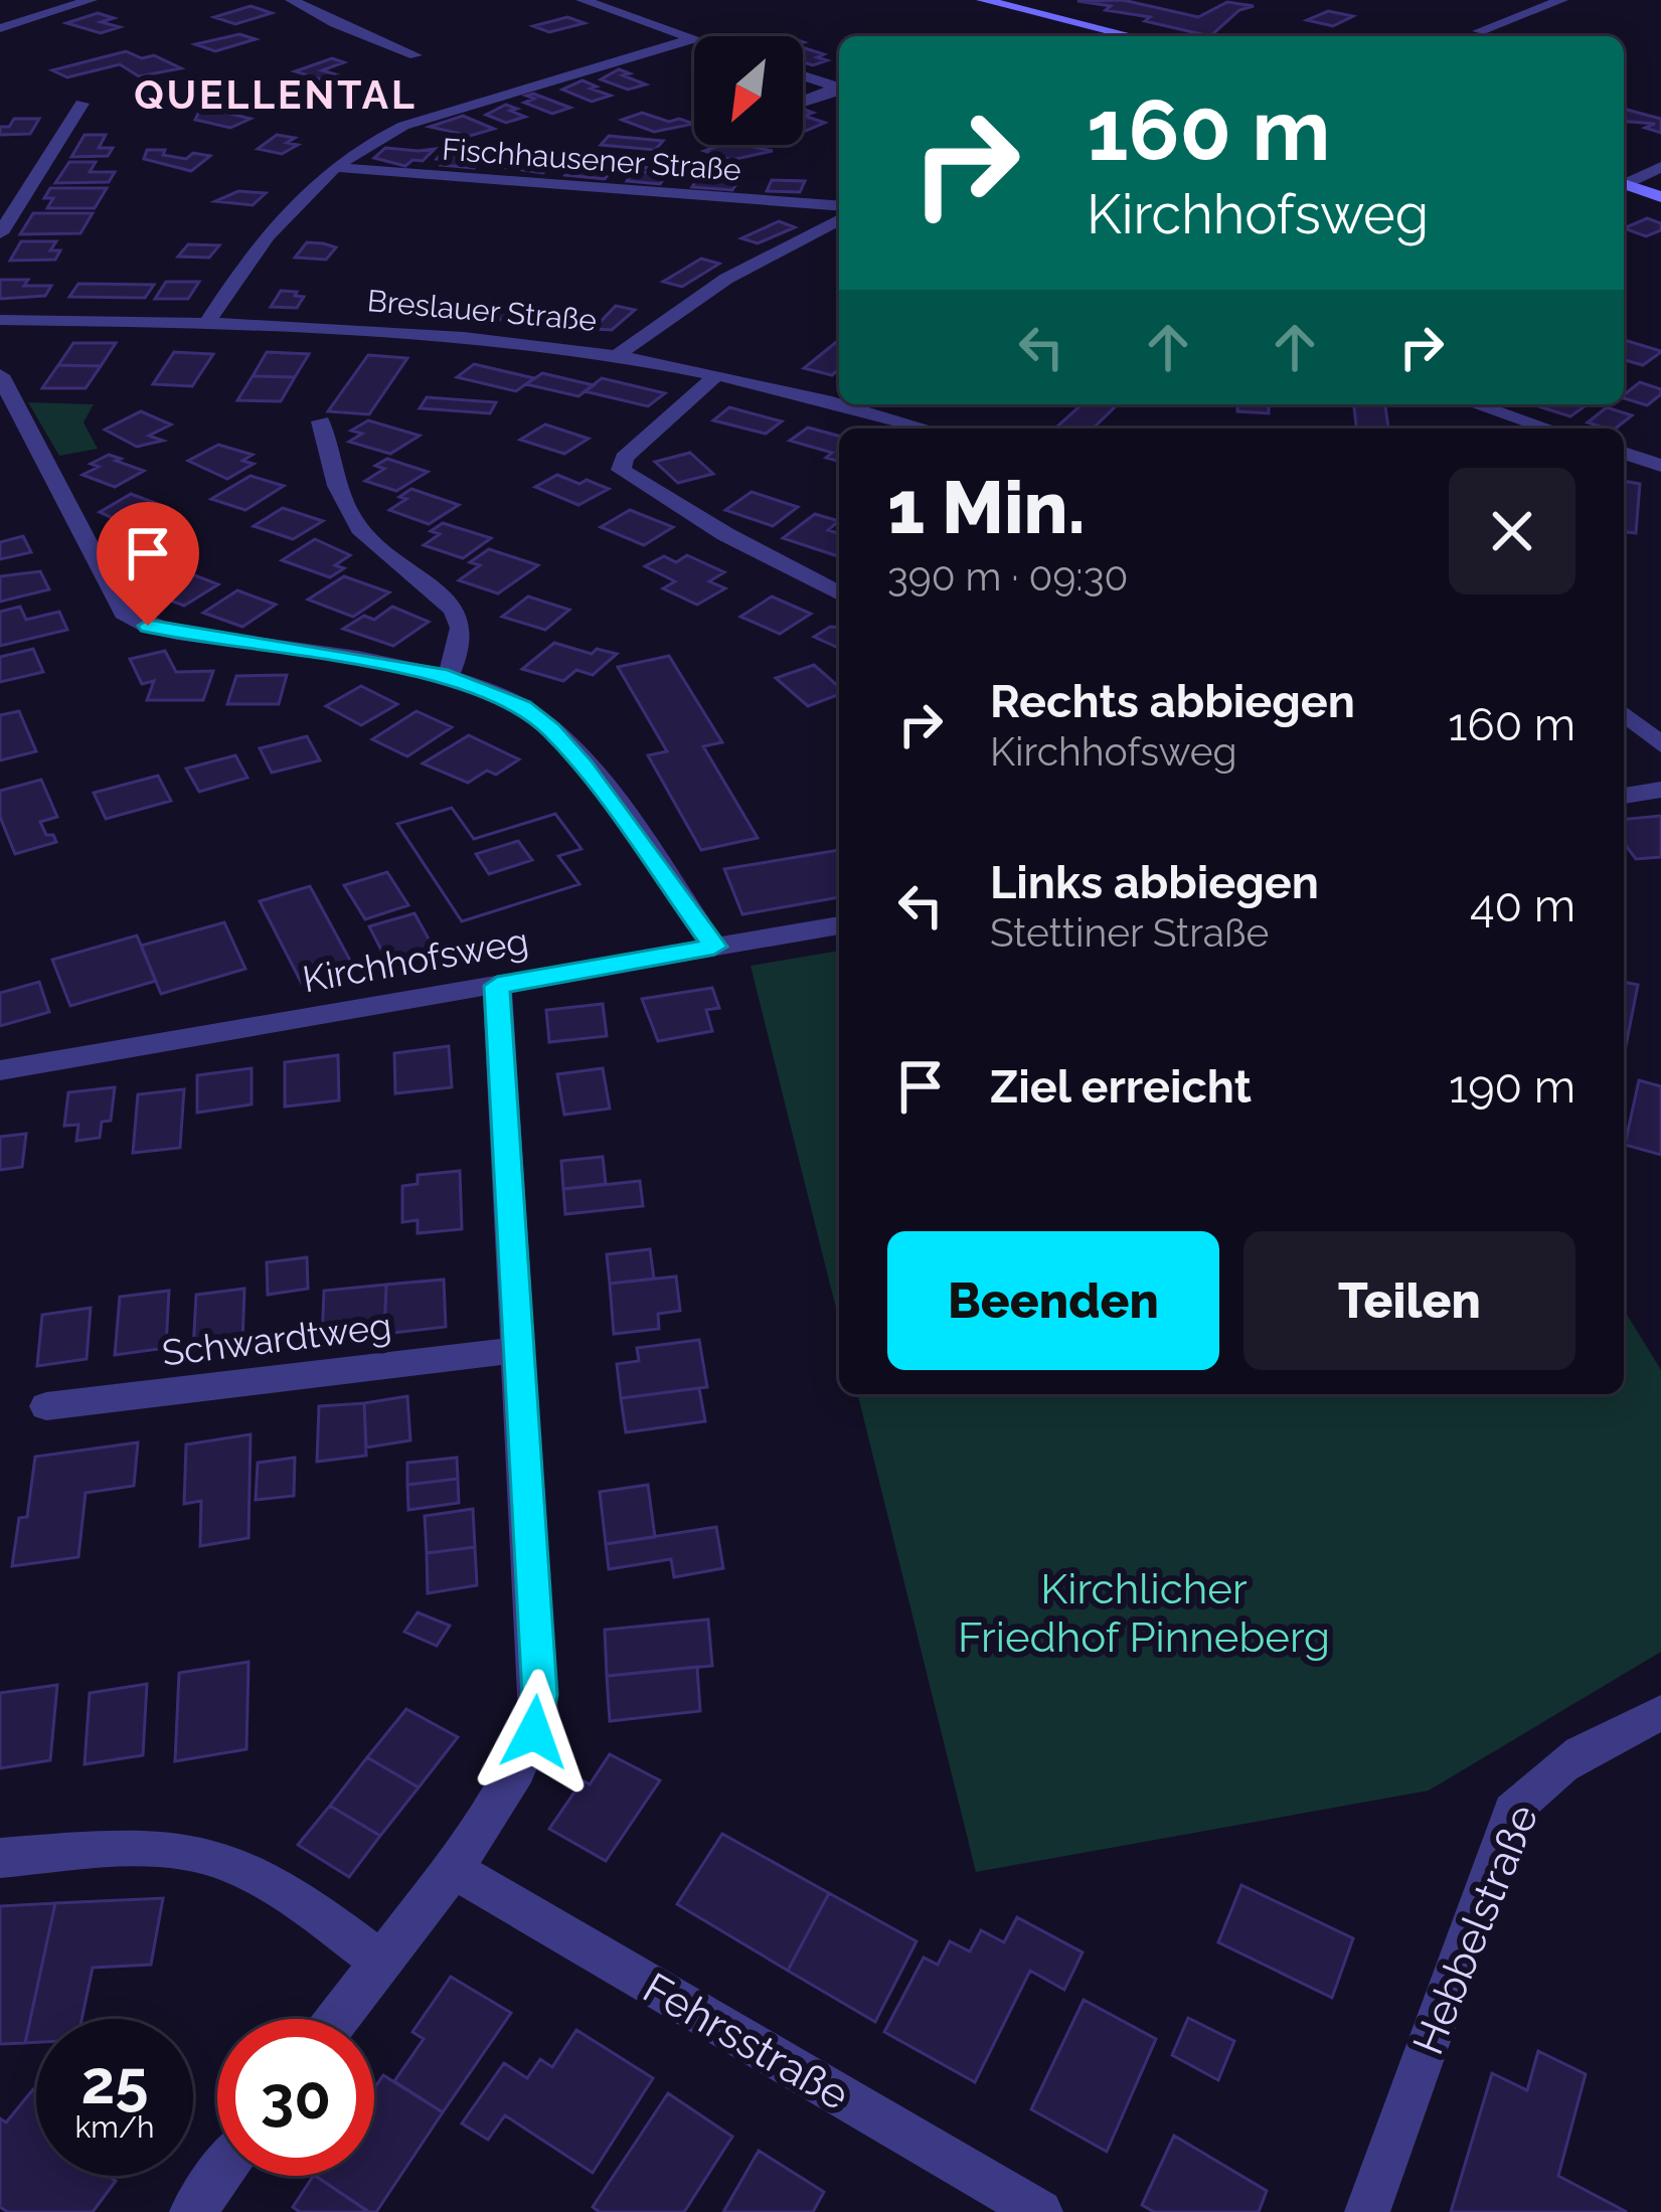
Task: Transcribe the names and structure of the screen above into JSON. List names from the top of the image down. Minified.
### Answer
{"streets":{"street":["Fischhausener Straße","Breslauer Straße","Kirchhofsweg","Schwardtweg","Hebbelstraße","Fehrsstraße"]},"districts":["QUELLENTAL"],"parks":["Kirchlicher Friedhof Pinneberg"],"north":"bottom left","page":{"turn":["160 m","Kirchhofsweg"],"heading":["1 Min.","390 m · 09:30"],"list":[{"name":"Rechts abbiegen","note":"Kirchhofsweg","value":"160 m"},{"name":"Links abbiegen","note":"Stettiner Straße","value":"40 m"},{"name":"Ziel erreicht","value":"190 m"}],"buttons":["Beenden","Teilen"],"speed":"25 km/h","limit":"30"}}
